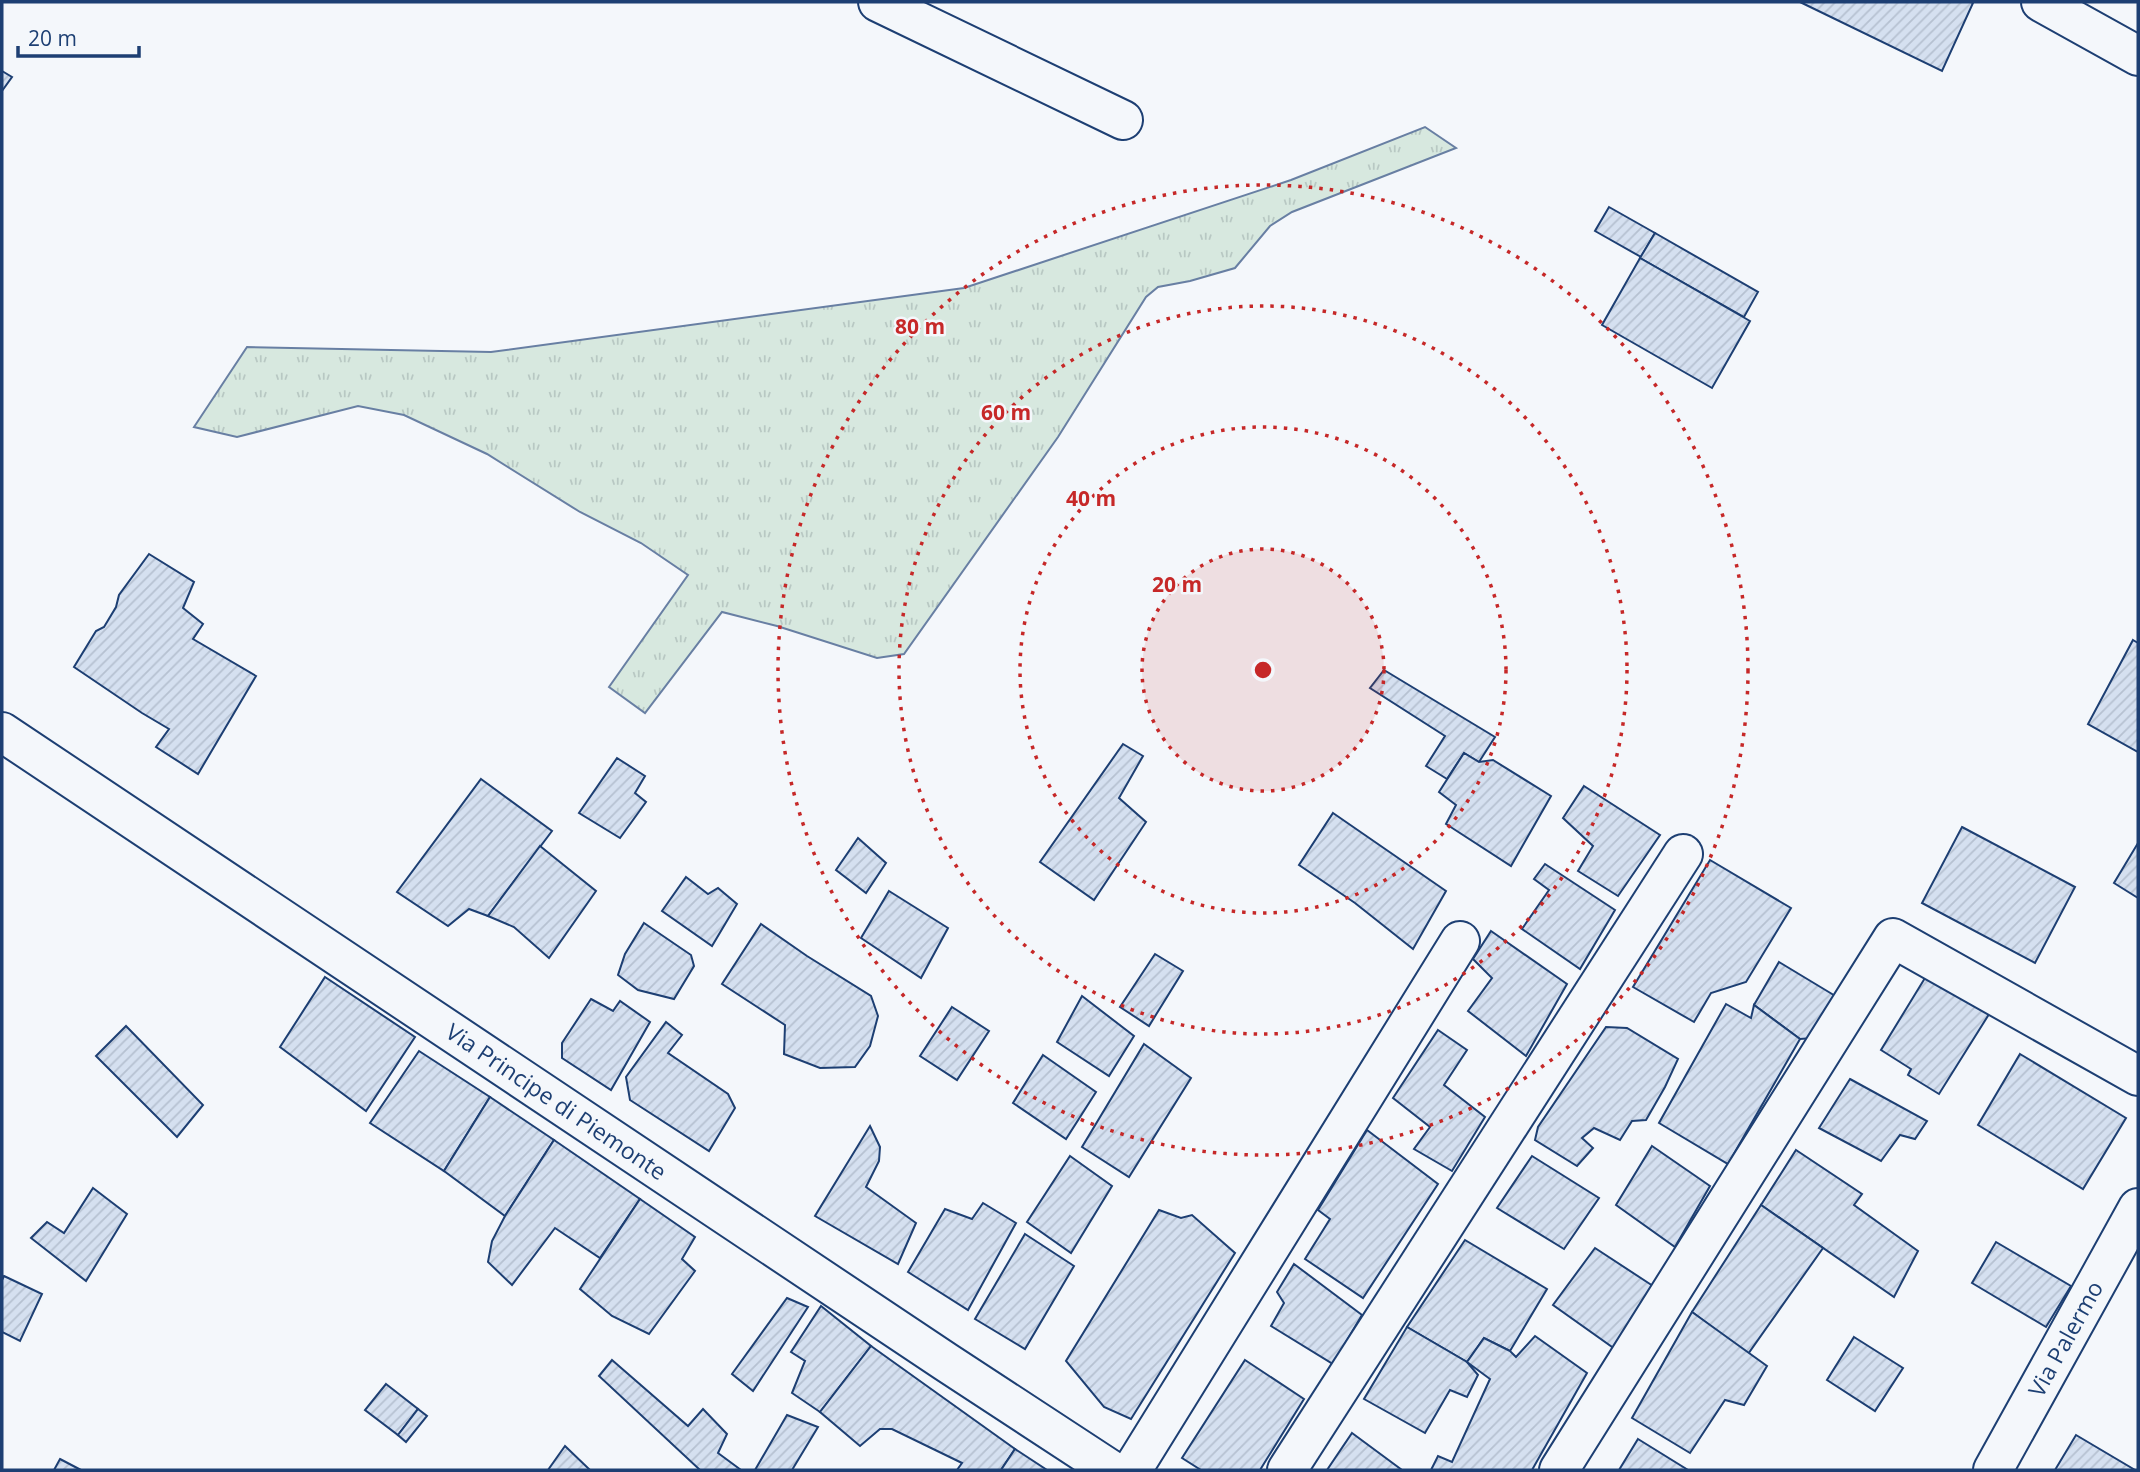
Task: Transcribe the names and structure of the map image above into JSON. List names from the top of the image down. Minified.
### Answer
{"streets":{"street":["Via Principe di Piemonte","Via Palermo"]},"scale_bar":"20 m","rings":["80 m","60 m","40 m","20 m"]}
